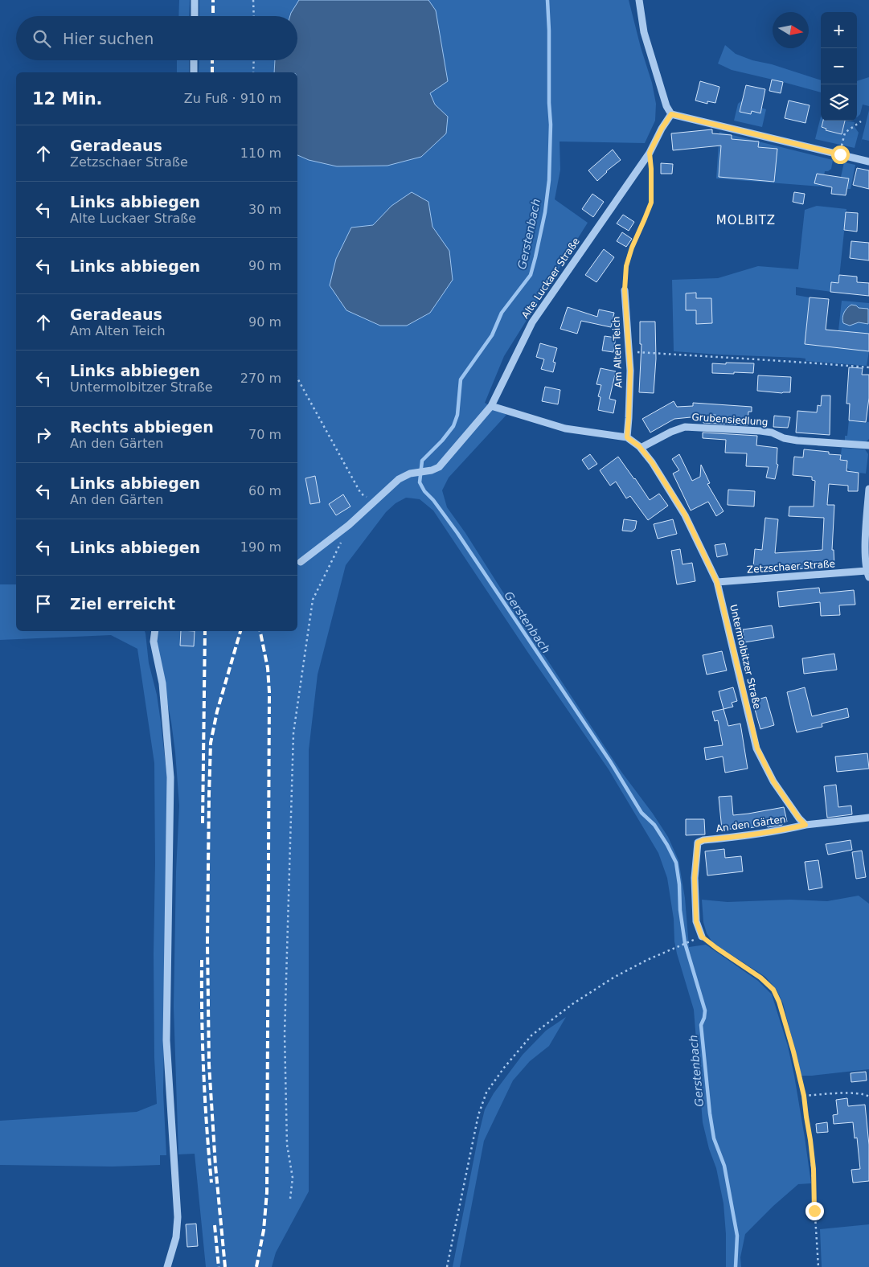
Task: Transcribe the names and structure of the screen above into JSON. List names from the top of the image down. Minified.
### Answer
{"streets":{"street":["Alte Luckaer Straße","Am Alten Teich","Grubensiedlung","Zetzschaer Straße","Untermolbitzer Straße","An den Gärten"]},"crossings":[["Alte Luckaer Straße","Untermolbitzer Straße"],["Am Alten Teich","Untermolbitzer Straße"],["Grubensiedlung","Untermolbitzer Straße"],["Zetzschaer Straße","Untermolbitzer Straße"],["Untermolbitzer Straße","An den Gärten"]],"districts":["MOLBITZ"],"water":["Gerstenbach"],"north":"right","page":{"map_buttons":["+","−"],"search":"Hier suchen","heading":["12 Min.","Zu Fuß · 910 m"],"list":[["Geradeaus","Zetzschaer Straße","110 m"],["Links abbiegen","Alte Luckaer Straße","30 m"],["Links abbiegen","90 m"],["Geradeaus","Am Alten Teich","90 m"],["Links abbiegen","Untermolbitzer Straße","270 m"],["Rechts abbiegen","An den Gärten","70 m"],["Links abbiegen","An den Gärten","60 m"],["Links abbiegen","190 m"],"Ziel erreicht"]}}
